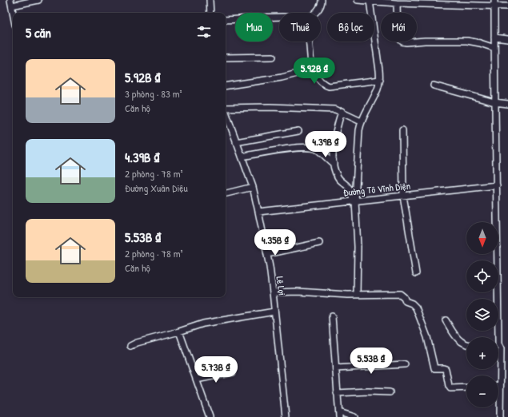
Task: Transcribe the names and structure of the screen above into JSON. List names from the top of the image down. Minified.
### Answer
{"streets":{"street":["Đường Tô Vĩnh Diện","Lê Lợi"]},"crossings":[["Đường Tô Vĩnh Diện","Lê Lợi"]],"north":"bottom","page":{"chip":["Mua","Thuê","Bộ lọc","Mới"],"heading":"5 căn","list":[{"name":"5.92B ₫","note":"3 phòng · 83 m² · Căn hộ"},{"name":"4.39B ₫","note":"2 phòng · 78 m² · Đường Xuân Diệu"},{"name":"5.53B ₫","note":"2 phòng · 78 m² · Căn hộ"}],"price":["5.92B ₫","4.39B ₫","4.35B ₫","5.53B ₫","5.73B ₫"],"map_buttons":["+","−"]}}
